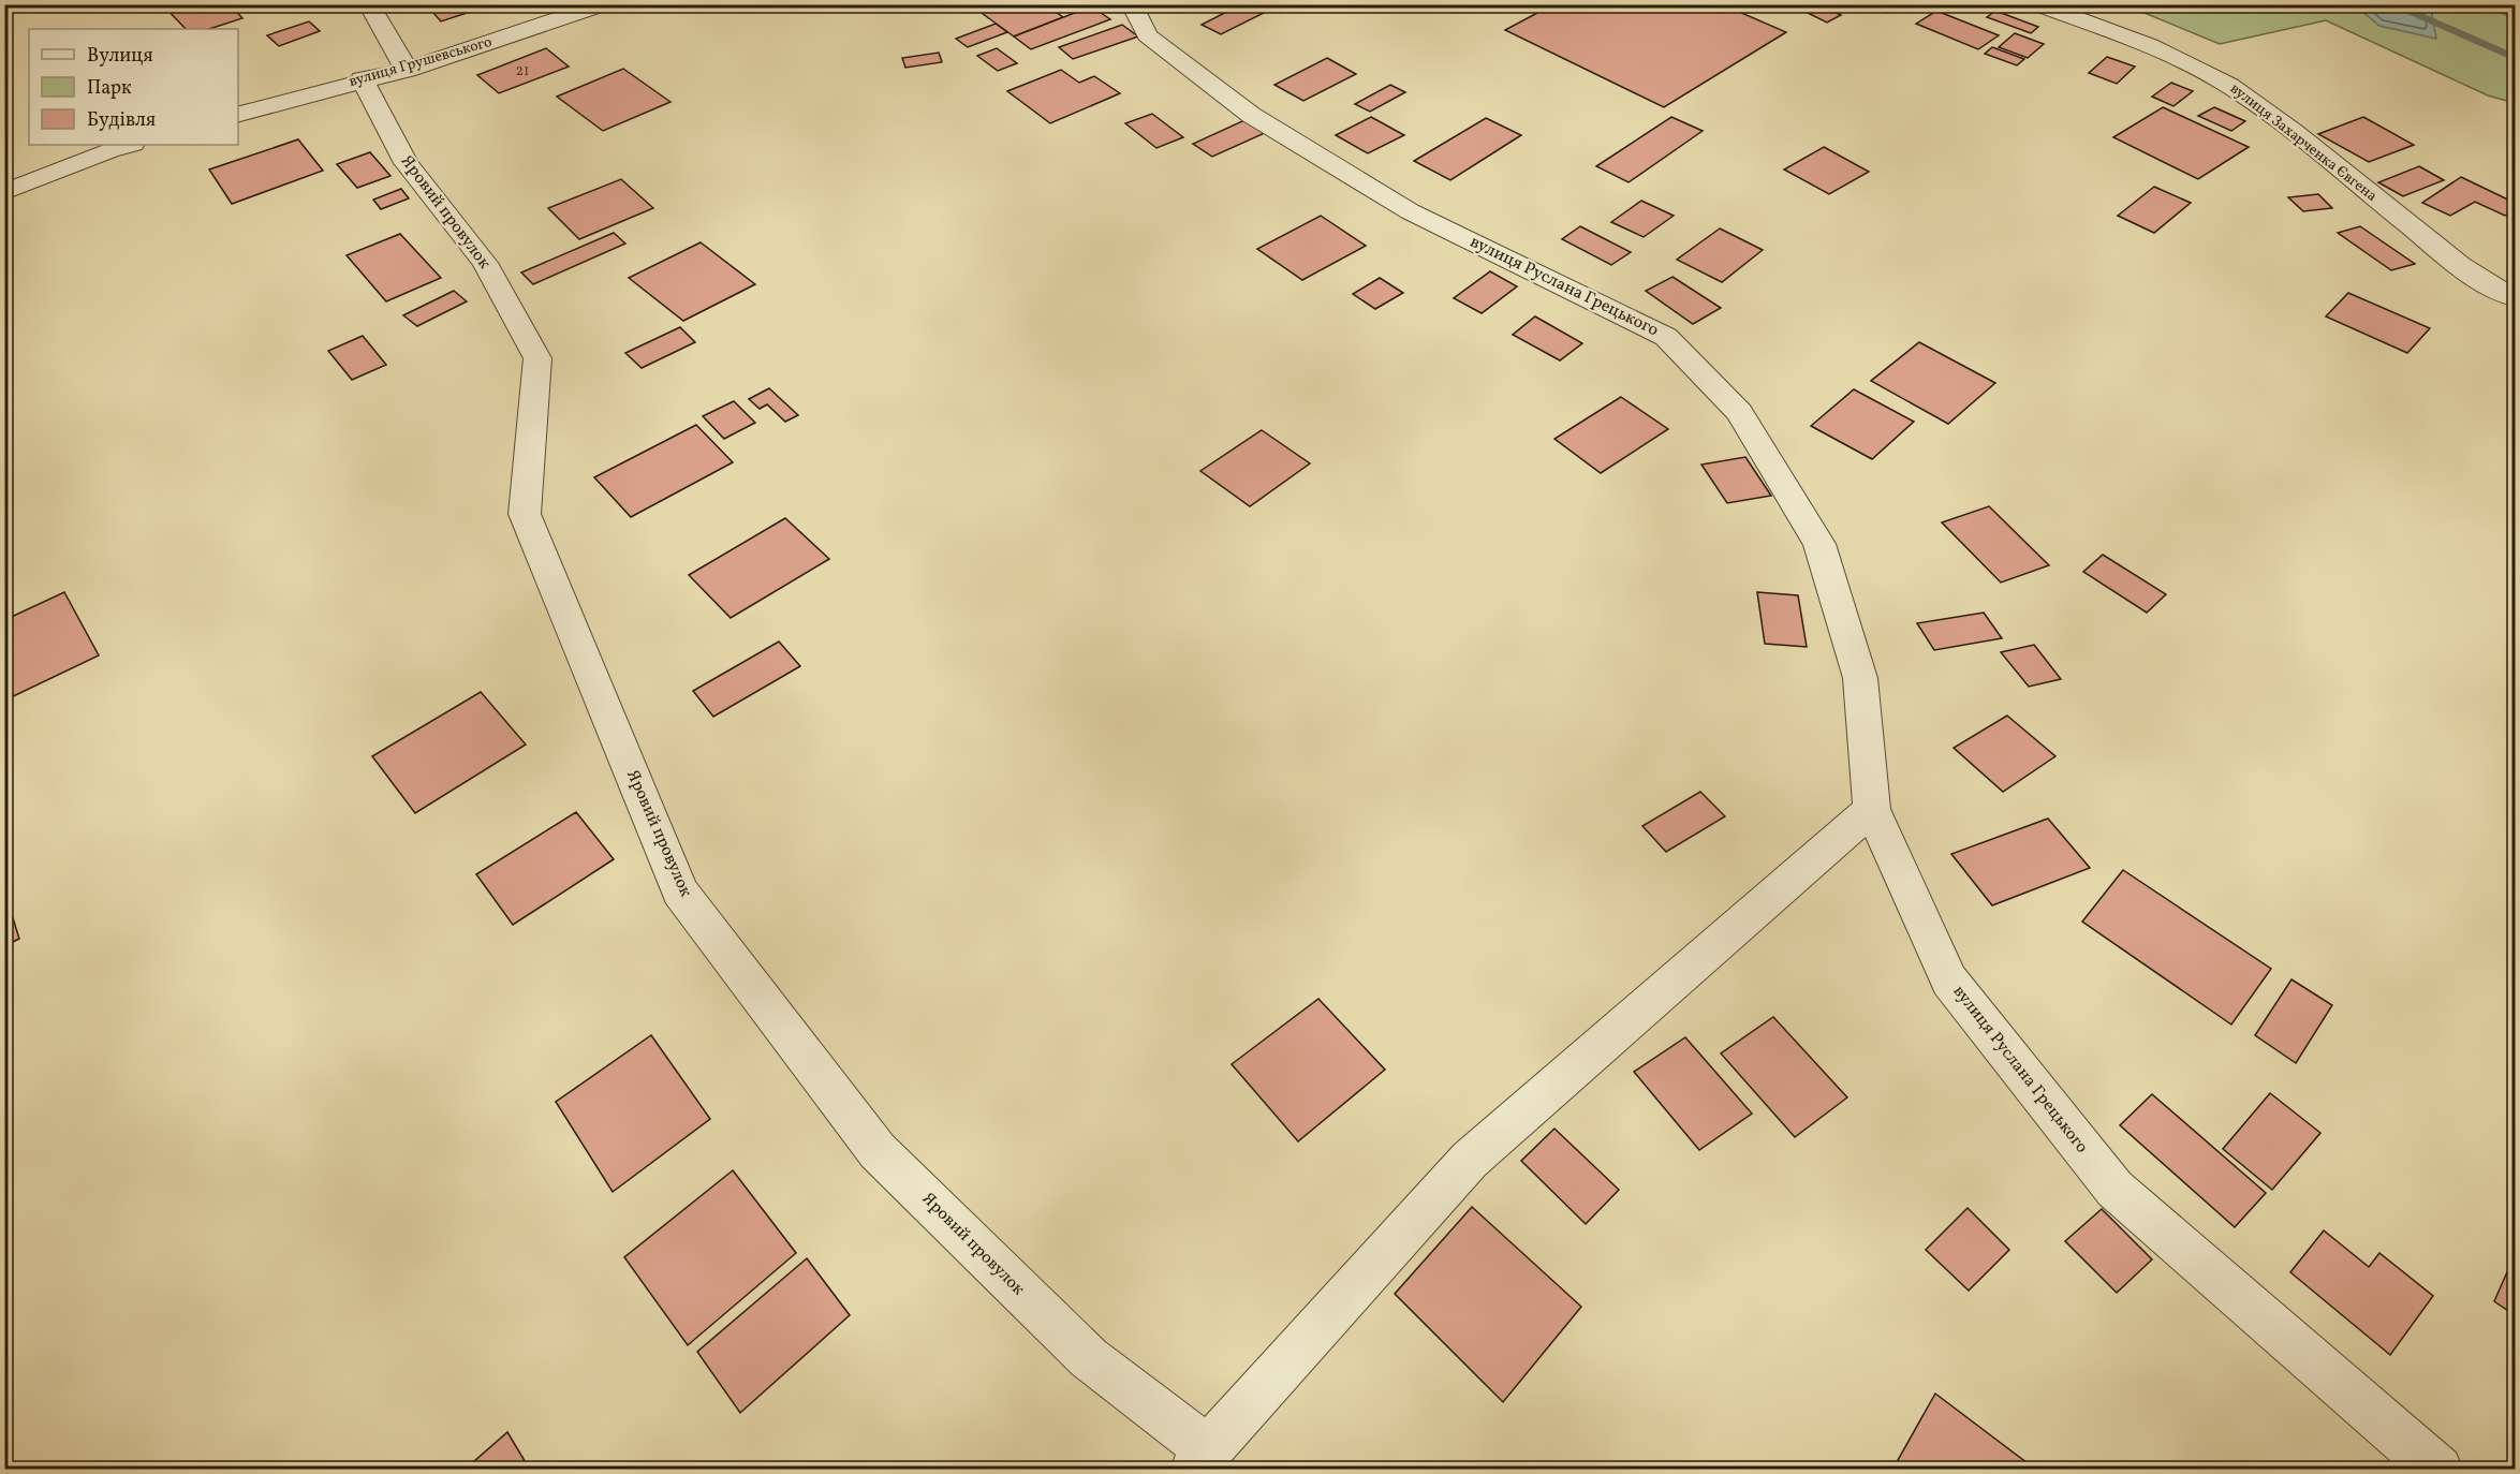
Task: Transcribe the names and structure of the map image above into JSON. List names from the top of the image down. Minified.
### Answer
{"streets":{"street":["вулиця Грушевського","вулиця Захарченка Євгена","Яровий провулок","вулиця Руслана Грецького"]},"crossings":[["вулиця Грушевського","Яровий провулок"]],"house_numbers":["21"],"legend":["Вулиця","Парк","Будівля"]}
